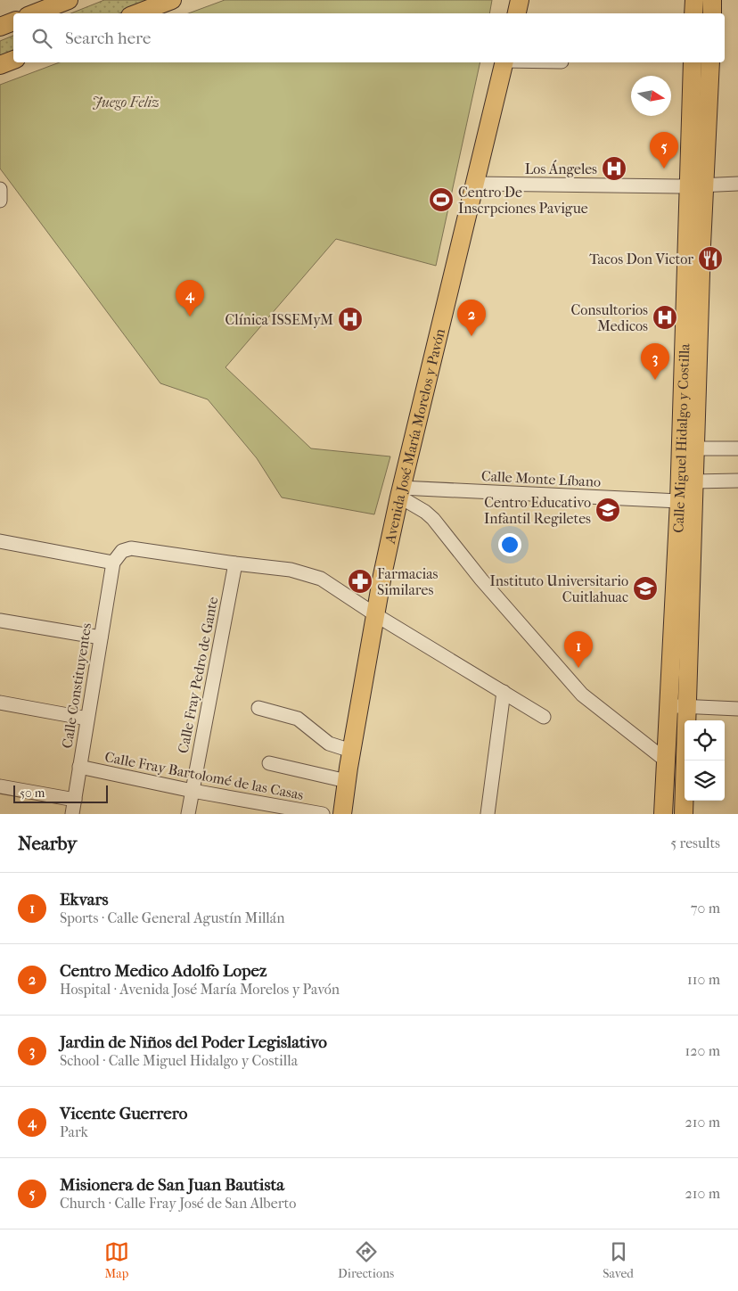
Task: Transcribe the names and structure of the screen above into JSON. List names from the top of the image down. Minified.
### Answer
{"streets":{"main road":["Avenida José María Morelos y Pavón","Calle Miguel Hidalgo y Costilla"],"street":["Calle Monte Líbano","Calle Fray Pedro de Gante","Calle Constituyentes","Calle Fray Bartolomé de las Casas"]},"crossings":[["Avenida José María Morelos y Pavón","Calle Monte Líbano"],["Calle Miguel Hidalgo y Costilla","Calle Monte Líbano"],["Calle Fray Pedro de Gante","Calle Fray Bartolomé de las Casas"],["Calle Constituyentes","Calle Fray Bartolomé de las Casas"]],"parks":["Juego Feliz"],"places":{"hospital":["Los Ángeles","Consultorios Medicos","Clínica ISSEMyM"],"sports":["Centro De Inscrpciones Pavigue"],"restaurant":["Tacos Don Victor"],"school or university":["Centro Educativo Infantil Regiletes","Instituto Universitario Cuitlahuac"],"pharmacy":["Farmacias Similares"]},"scale_bar":"50 m","north":"right","page":{"search":"Search here","pins":["5","4","2","3","1"],"scale":"50 m","heading":["Nearby","5 results"],"list":[{"mark":"1","name":"Ekvars","note":"Sports · Calle General Agustín Millán","value":"70 m"},{"mark":"2","name":"Centro Medico Adolfo Lopez","note":"Hospital · Avenida José María Morelos y Pavón","value":"110 m"},{"mark":"3","name":"Jardin de Niños del Poder Legislativo","note":"School · Calle Miguel Hidalgo y Costilla","value":"120 m"},{"mark":"4","name":"Vicente Guerrero","note":"Park","value":"210 m"},{"mark":"5","name":"Misionera de San Juan Bautista","note":"Church · Calle Fray José de San Alberto","value":"210 m"}],"nav":["Map","Directions","Saved"]}}
